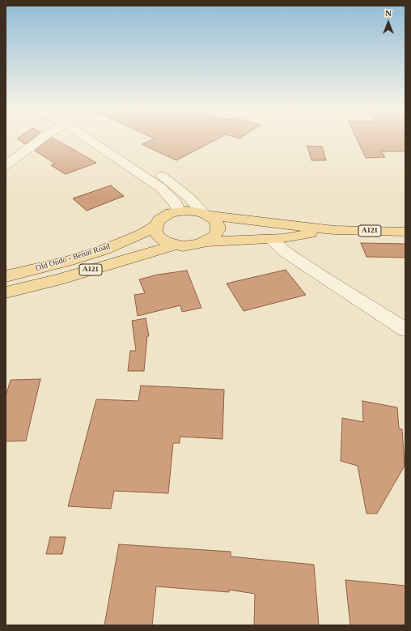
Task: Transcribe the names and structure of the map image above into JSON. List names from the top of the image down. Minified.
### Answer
{"streets":{"main road":["A121","Old Ondo - Benin Road"]},"north":"top"}
